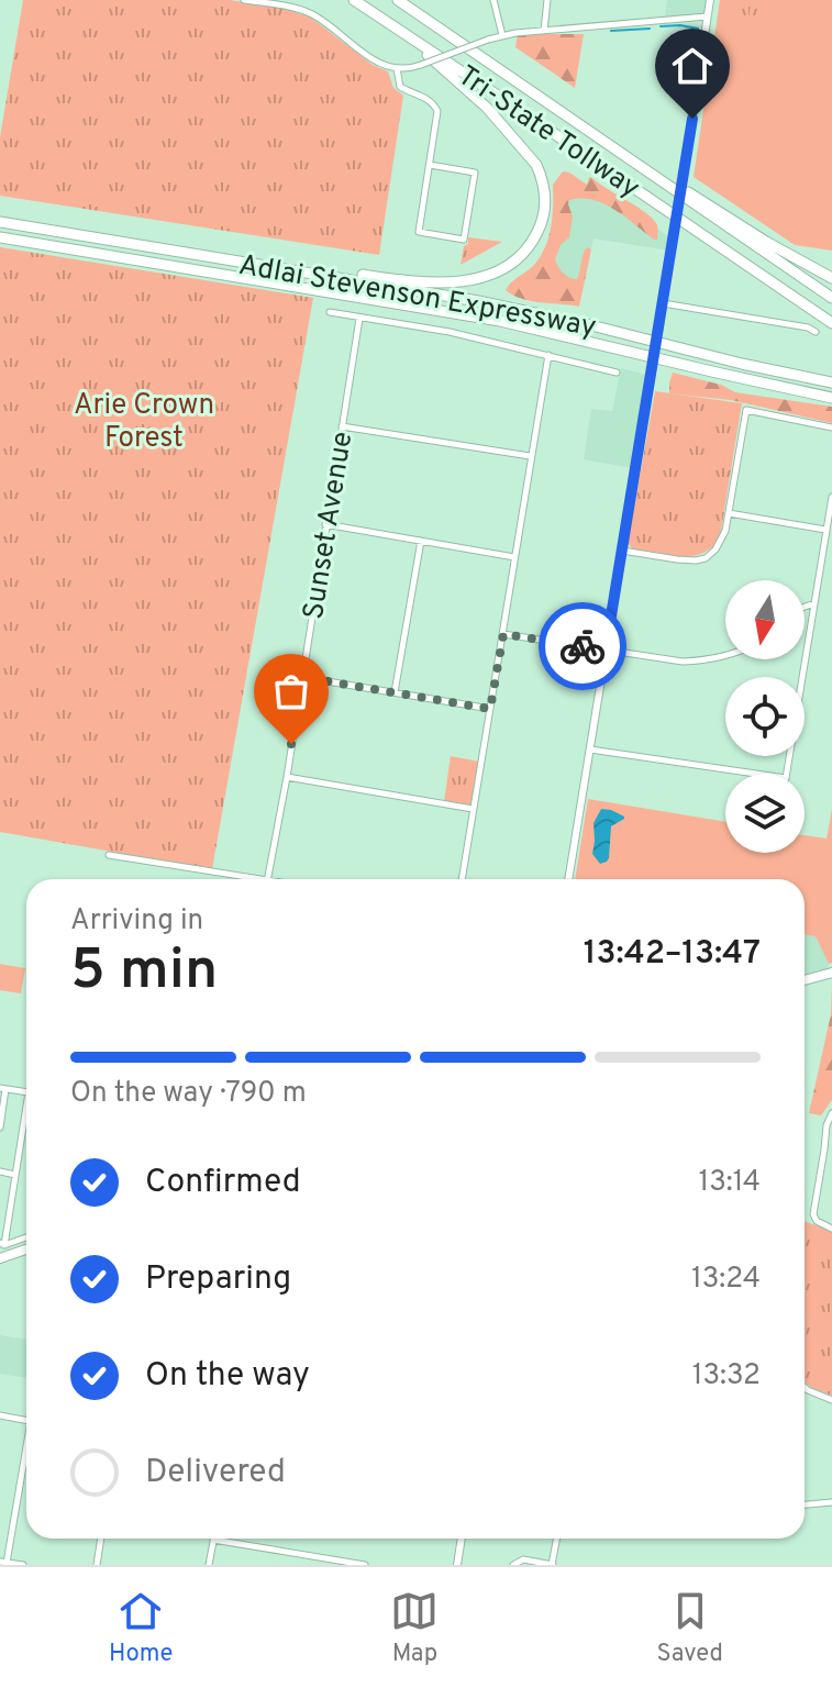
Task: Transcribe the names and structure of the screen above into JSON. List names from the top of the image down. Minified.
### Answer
{"streets":{"highway":["Tri-State Tollway","Adlai Stevenson Expressway"],"street":["Sunset Avenue"]},"parks":["Arie Crown Forest"],"north":"bottom","page":{"heading":["5 min","Arriving in","13:42–13:47"],"bar":"On the way · 790 m","list":[["Confirmed","13:14"],["Preparing","13:24"],["On the way","13:32"],"Delivered"],"tabs":["Home","Map","Saved"]}}
